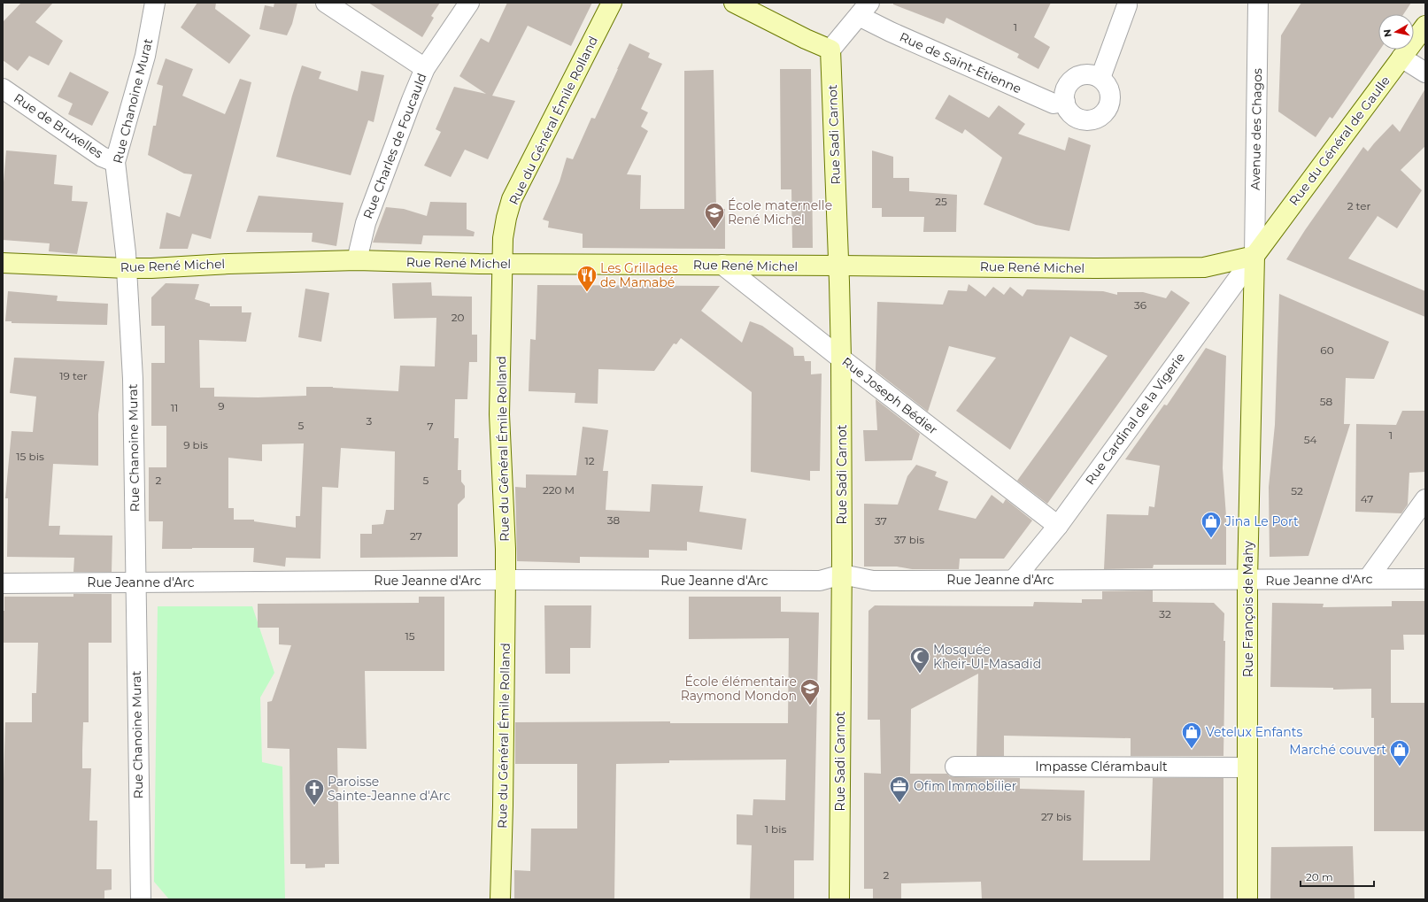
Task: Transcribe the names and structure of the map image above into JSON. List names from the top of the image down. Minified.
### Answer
{"streets":{"street":["Rue de Saint-Étienne","Rue Chanoine Murat","Rue du Général Émile Rolland","Rue de Bruxelles","Avenue des Chagos","Rue Sadi Carnot","Rue du Général de Gaulle","Rue Charles de Foucauld","Rue René Michel","Rue Joseph Bédier","Rue Cardinal de la Vigerie","Rue Jeanne d'Arc","Rue François de Mahy","Impasse Clérambault"]},"crossings":[["Rue Chanoine Murat","Rue de Bruxelles"],["Rue Chanoine Murat","Rue René Michel"],["Rue Chanoine Murat","Rue Jeanne d'Arc"],["Rue du Général Émile Rolland","Rue René Michel"],["Rue du Général Émile Rolland","Rue Jeanne d'Arc"],["Avenue des Chagos","Rue du Général de Gaulle"],["Avenue des Chagos","Rue René Michel"],["Avenue des Chagos","Rue Cardinal de la Vigerie"],["Avenue des Chagos","Rue François de Mahy"],["Rue Sadi Carnot","Rue René Michel"],["Rue Sadi Carnot","Rue Joseph Bédier"],["Rue Sadi Carnot","Rue Jeanne d'Arc"],["Rue du Général de Gaulle","Rue René Michel"],["Rue du Général de Gaulle","Rue Cardinal de la Vigerie"],["Rue du Général de Gaulle","Rue François de Mahy"],["Rue Charles de Foucauld","Rue René Michel"],["Rue René Michel","Rue Joseph Bédier"],["Rue René Michel","Rue Cardinal de la Vigerie"],["Rue René Michel","Rue François de Mahy"],["Rue Joseph Bédier","Rue Cardinal de la Vigerie"],["Rue Cardinal de la Vigerie","Rue Jeanne d'Arc"],["Rue Cardinal de la Vigerie","Rue François de Mahy"],["Rue Jeanne d'Arc","Rue François de Mahy"],["Rue François de Mahy","Impasse Clérambault"]],"places":{"school or university":["École maternelle René Michel","École élémentaire Raymond Mondon"],"restaurant":["Les Grillades de Mamabé"],"shop":["Jina Le Port","Vetelux Enfants","Marché couvert"],"mosque":["Mosquée Kheir-Ul-Masadid"],"office":["Ofim Immobilier"],"church":["Paroisse Sainte-Jeanne d'Arc"]},"house_numbers":["1","25","2 ter","36","20","60","19 ter","58","9","11","3","5","7","1","54","9 bis","15 bis","12","2","5","220 M","52","47","38","37","27","37 bis","32","15","27 bis","1 bis","2"],"scale_bar":"20 m","north":"left"}
